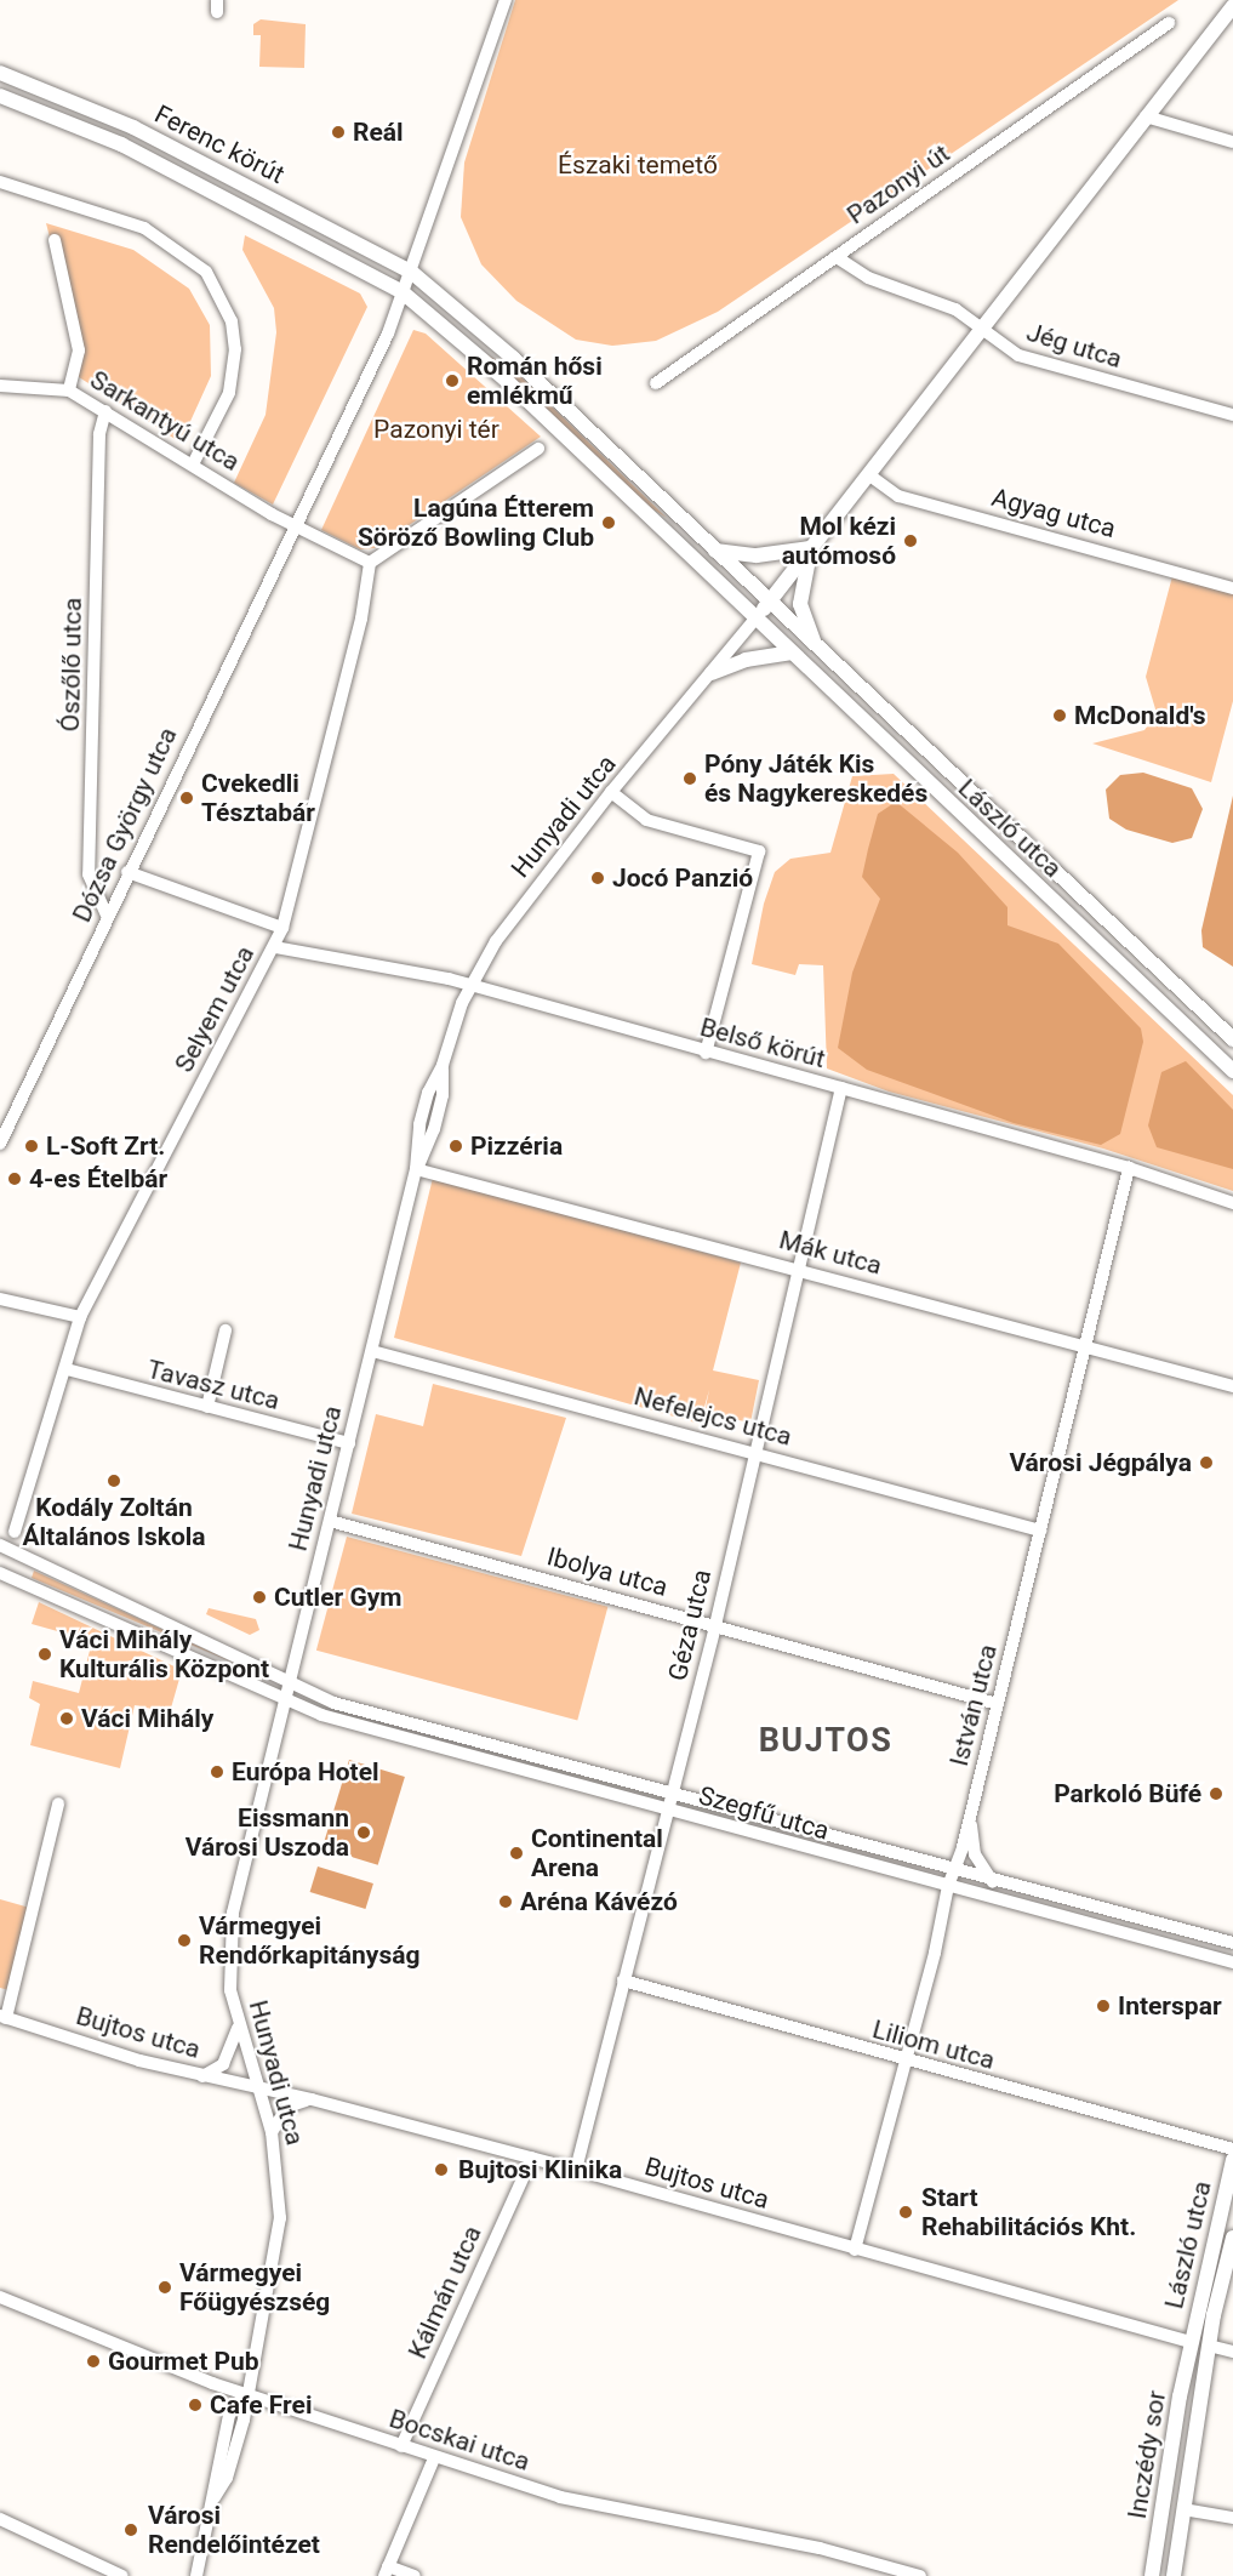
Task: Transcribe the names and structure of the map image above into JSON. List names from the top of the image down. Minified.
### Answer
{"streets":{"main road":["Ferenc körút","László utca","Inczédy sor"],"street":["Pazonyi út","Jég utca","Sarkantyú utca","Agyag utca","Ószőlő utca","Hunyadi utca","Dózsa György utca","Selyem utca","Belső körút","Mák utca","Tavasz utca","Nefelejcs utca","Ibolya utca","Géza utca","István utca","Szegfű utca","Bujtos utca","Liliom utca","Kálmán utca","Bocskai utca"]},"crossings":[["Pazonyi út","Jég utca"],["Sarkantyú utca","Ószőlő utca"],["Sarkantyú utca","Dózsa György utca"],["Ószőlő utca","Dózsa György utca"],["Hunyadi utca","László utca"],["Hunyadi utca","Belső körút"],["Hunyadi utca","Mák utca"],["Hunyadi utca","Tavasz utca"],["Hunyadi utca","Nefelejcs utca"],["Hunyadi utca","Ibolya utca"],["Hunyadi utca","Szegfű utca"],["Hunyadi utca","Bujtos utca"],["Hunyadi utca","Bocskai utca"],["László utca","Bujtos utca"],["László utca","Inczédy sor"],["Selyem utca","Belső körút"],["Selyem utca","Tavasz utca"],["Belső körút","Géza utca"],["Belső körút","István utca"],["Mák utca","Géza utca"],["Mák utca","István utca"],["Nefelejcs utca","Géza utca"],["Nefelejcs utca","István utca"],["Ibolya utca","Géza utca"],["Ibolya utca","István utca"],["Géza utca","Szegfű utca"],["Géza utca","Bujtos utca"],["Géza utca","Liliom utca"],["István utca","Szegfű utca"],["István utca","Bujtos utca"],["István utca","Liliom utca"],["Bujtos utca","Kálmán utca"],["Bujtos utca","Inczédy sor"],["Kálmán utca","Bocskai utca"]],"districts":["BUJTOS"],"parks":["Északi temető","Pazonyi tér"],"places":["Reál","Román hősi emlékmű","Lagúna Étterem Söröző Bowling Club","Mol kézi autómosó","McDonald's","Póny Játék Kis és Nagykereskedés","Cvekedli Tésztabár","Jocó Panzió","L-Soft Zrt.","Pizzéria","4-es Ételbár","Városi Jégpálya","Kodály Zoltán Általános Iskola","Cutler Gym","Váci Mihály Kulturális Központ","Váci Mihály","Európa Hotel","Parkoló Büfé","Eissmann Városi Uszoda","Continental Arena","Aréna Kávézó","Vármegyei Rendőrkapitányság","Interspar","Bujtosi Klinika","Start Rehabilitációs Kht.","Vármegyei Főügyészség","Gourmet Pub","Cafe Frei","Városi Rendelőintézet"]}
